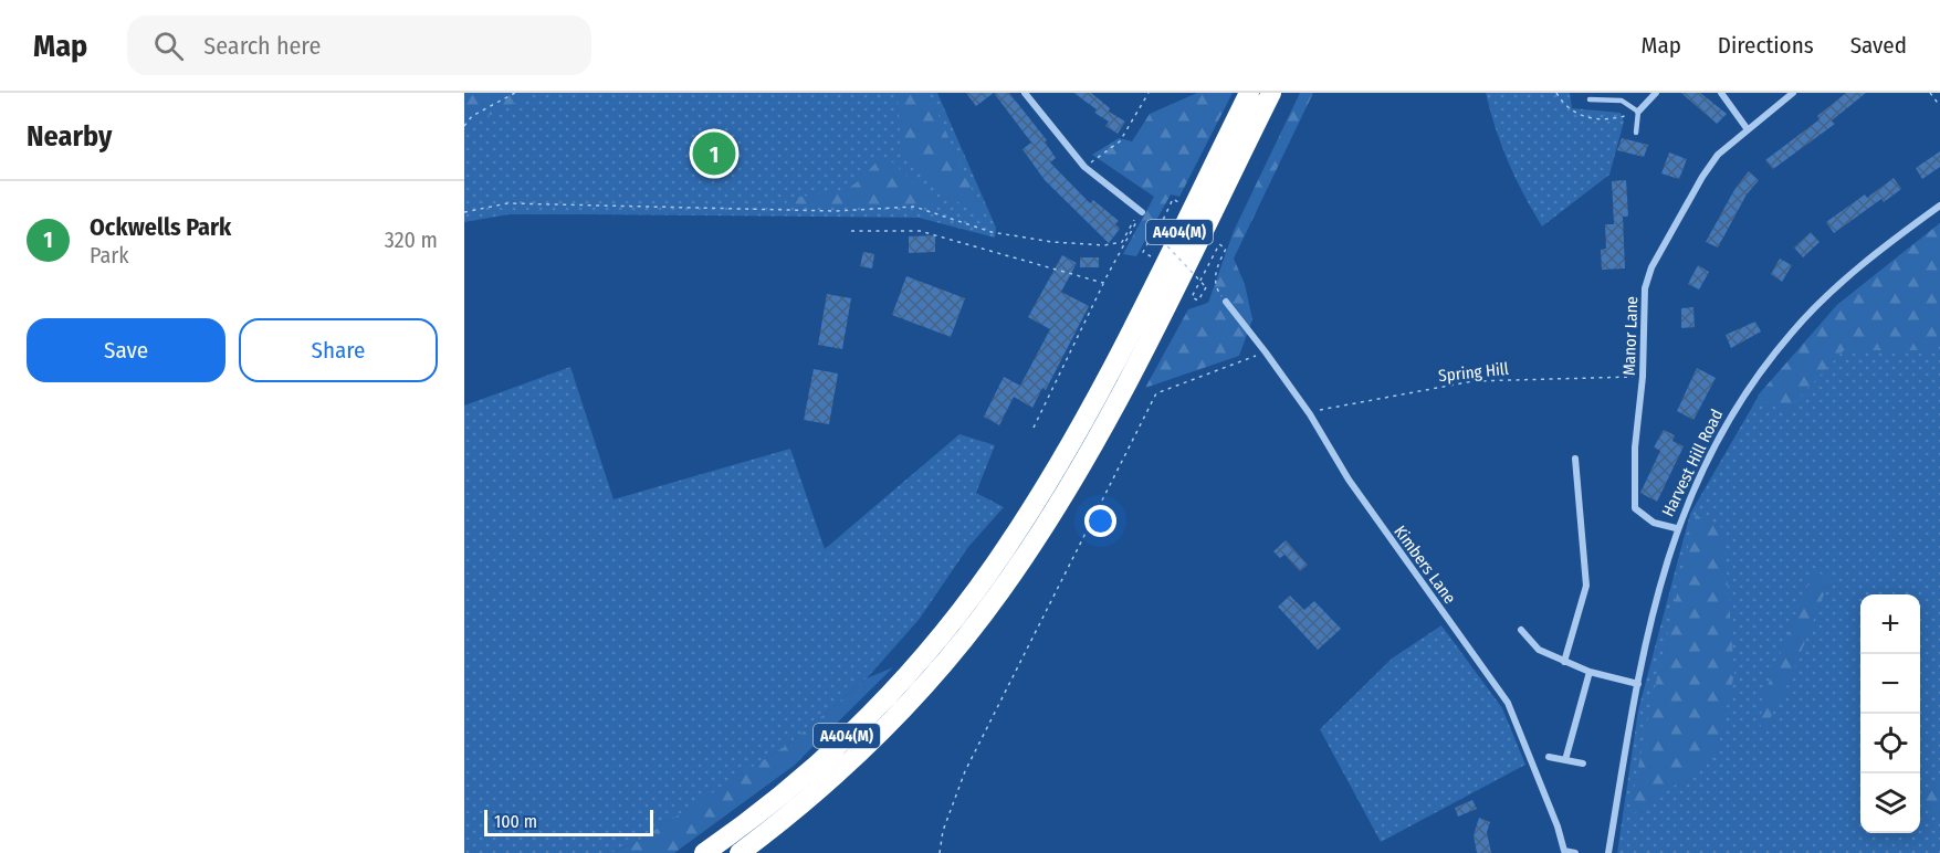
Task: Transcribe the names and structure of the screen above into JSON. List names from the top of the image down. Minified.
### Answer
{"streets":{"highway":["A404(M)"],"street":["Manor Lane","Harvest Hill Road","Kimbers Lane"],"path":["Spring Hill"]},"crossings":[["Manor Lane","Spring Hill"],["Manor Lane","Harvest Hill Road"],["Spring Hill","Kimbers Lane"]],"scale_bar":"100 m","page":{"header":"Map","search":"Search here","nav":["Map","Directions","Saved"],"heading":"Nearby","pins":"1","list":[{"mark":"1","name":"Ockwells Park","note":"Park","value":"320 m"}],"buttons":["Save","Share"],"map_buttons":["+","−"],"scale":"100 m"}}
